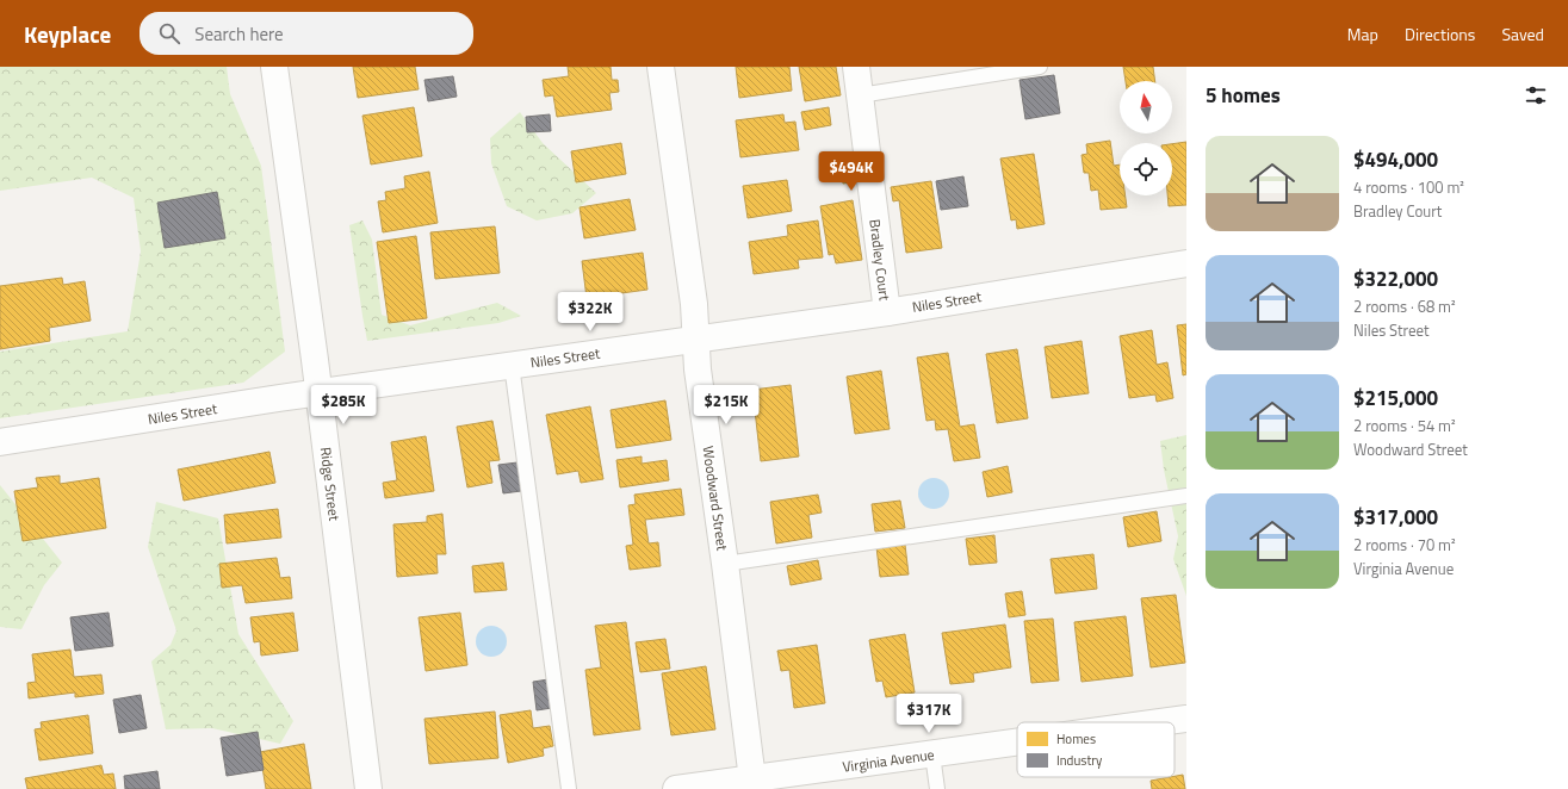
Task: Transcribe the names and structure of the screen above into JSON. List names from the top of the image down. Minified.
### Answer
{"streets":{"street":["Bradley Court","Niles Street","Ridge Street","Woodward Street","Virginia Avenue"]},"crossings":[["Bradley Court","Niles Street"],["Niles Street","Ridge Street"],["Niles Street","Woodward Street"],["Woodward Street","Virginia Avenue"]],"legend":["Homes","Industry"],"north":"top","page":{"header":"Keyplace","search":"Search here","nav":["Map","Directions","Saved"],"heading":"5 homes","list":[{"name":"$494,000","note":"4 rooms · 100 m² · Bradley Court"},{"name":"$322,000","note":"2 rooms · 68 m² · Niles Street"},{"name":"$215,000","note":"2 rooms · 54 m² · Woodward Street"},{"name":"$317,000","note":"2 rooms · 70 m² · Virginia Avenue"}],"price":["$494K","$322K","$285K","$215K","$317K"]}}
